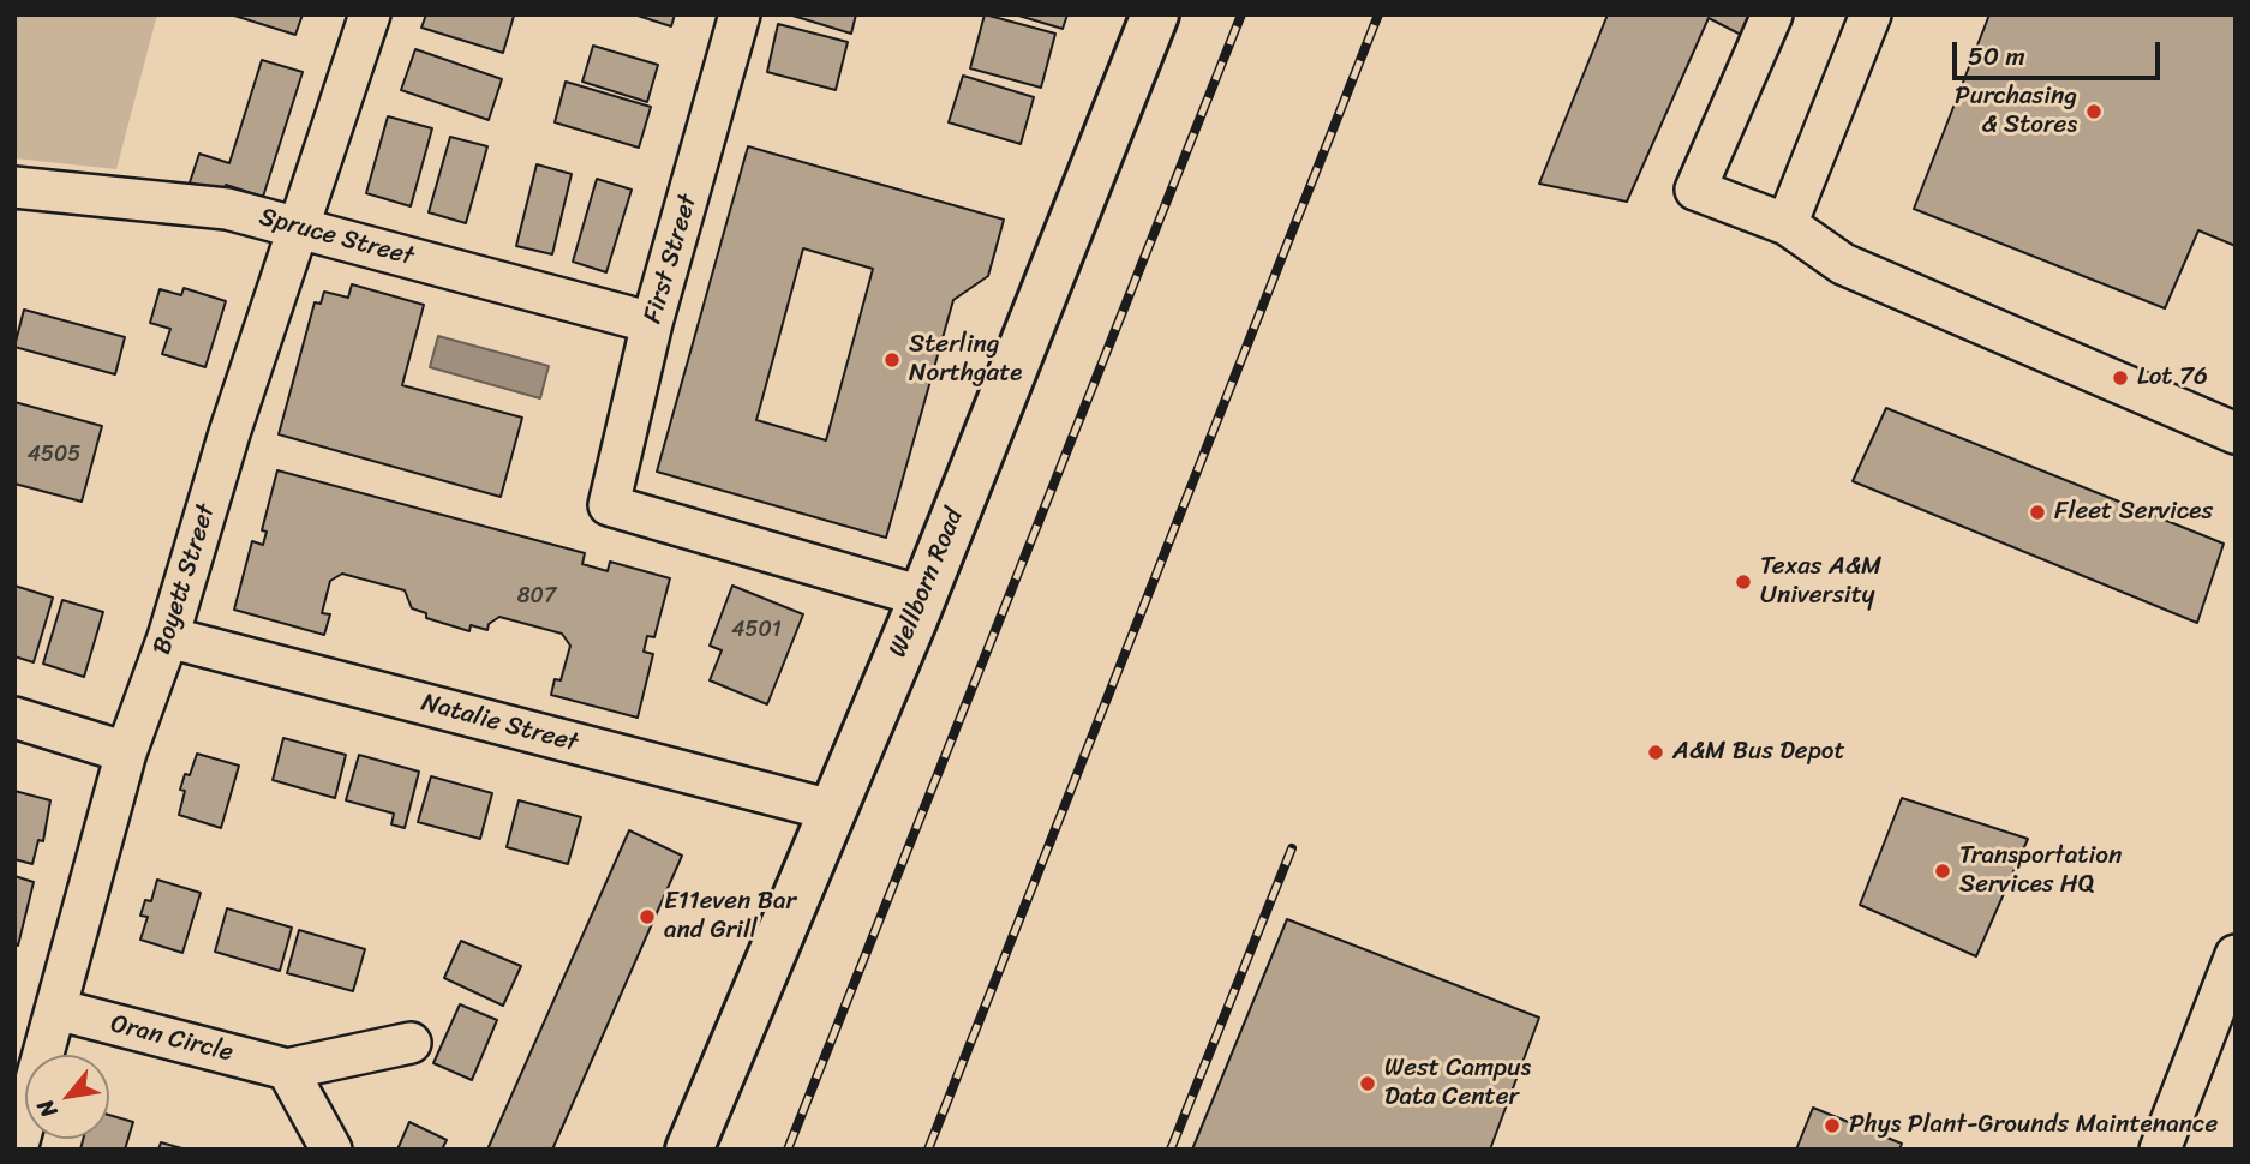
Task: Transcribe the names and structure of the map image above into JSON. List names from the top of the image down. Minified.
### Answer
{"streets":{"main road":["Wellborn Road"],"street":["Spruce Street","First Street","Boyett Street","Natalie Street","Oran Circle"]},"crossings":[["Spruce Street","First Street"],["Spruce Street","Boyett Street"],["First Street","Wellborn Road"],["Boyett Street","Natalie Street"],["Boyett Street","Oran Circle"],["Wellborn Road","Natalie Street"]],"places":["Purchasing & Stores","Sterling Northgate","Lot 76","Fleet Services","Texas A&M University","A&M Bus Depot","Transportation Services HQ","E11even Bar and Grill","West Campus Data Center","Phys Plant-Grounds Maintenance"],"house_numbers":["4505","807","4501"],"scale_bar":"50 m","north":"bottom left"}
